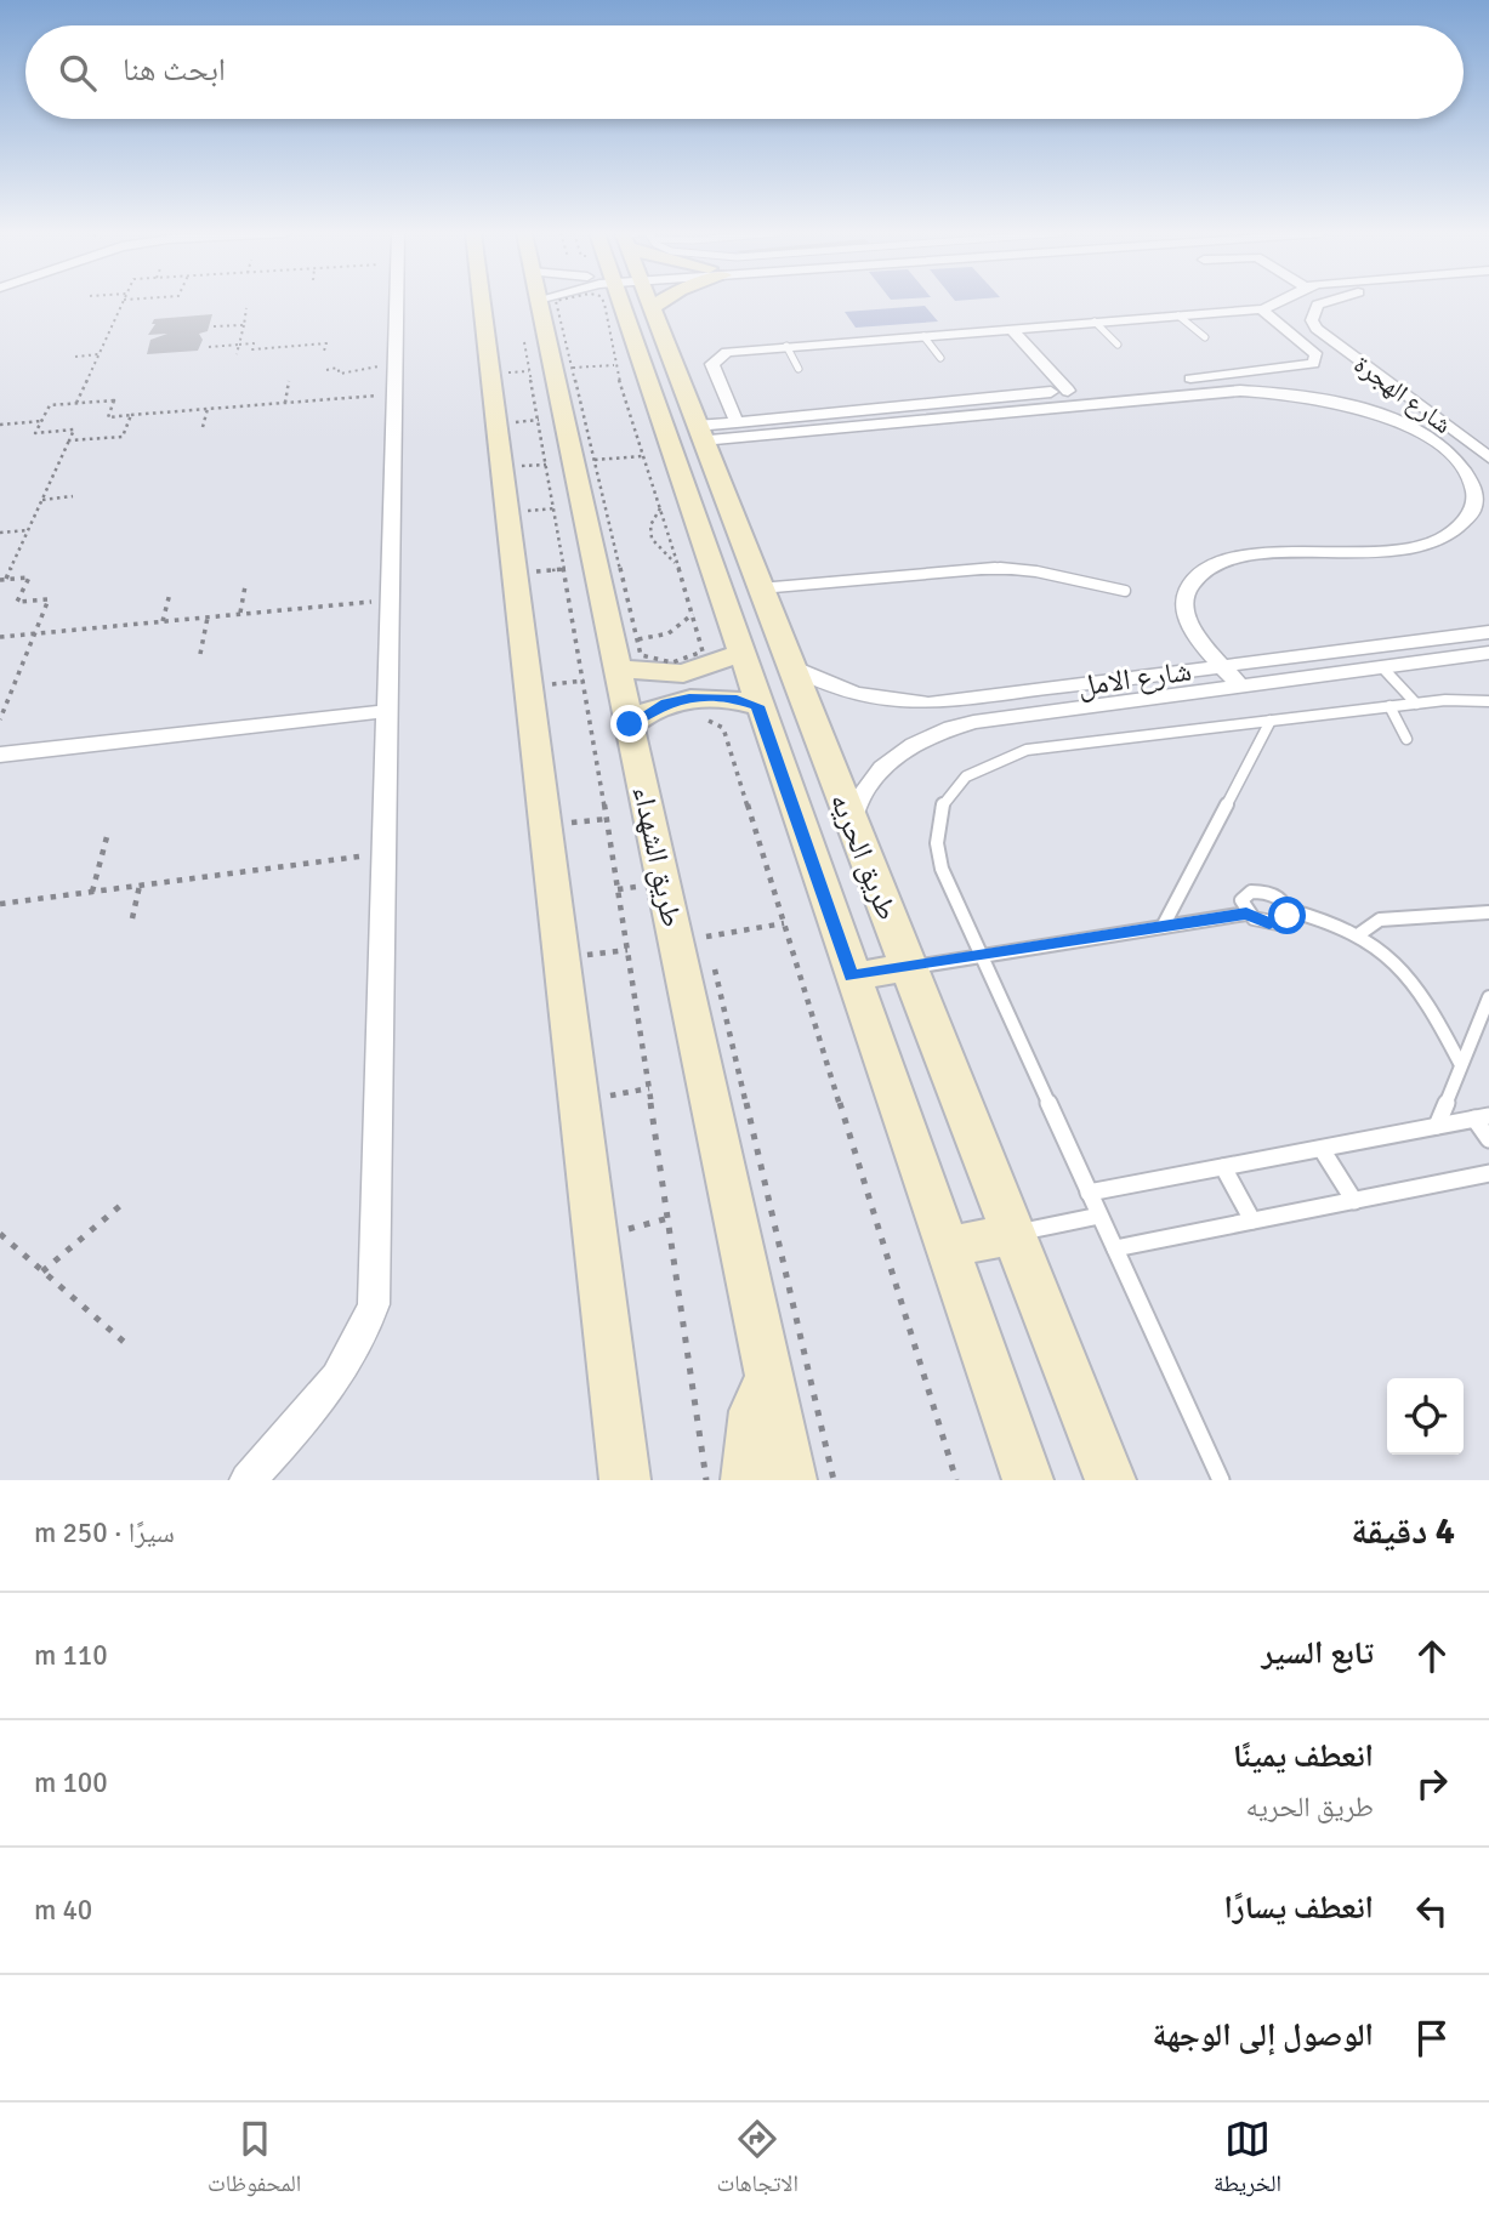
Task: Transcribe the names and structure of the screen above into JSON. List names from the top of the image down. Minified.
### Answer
{"streets":{"main road":["طريق الشهداء","طريق الحريه"],"street":["شارع الهجرة","شارع الامل"]},"crossings":[["شارع الامل","طريق الحريه"]],"page":{"search":"ابحث هنا","heading":["4 دقيقة","سيرًا · 250 m"],"list":[["تابع السير","110 m"],["انعطف يمينًا","طريق الحريه","100 m"],["انعطف يسارًا","40 m"],"الوصول إلى الوجهة"],"nav":["الخريطة","الاتجاهات","المحفوظات"]}}
